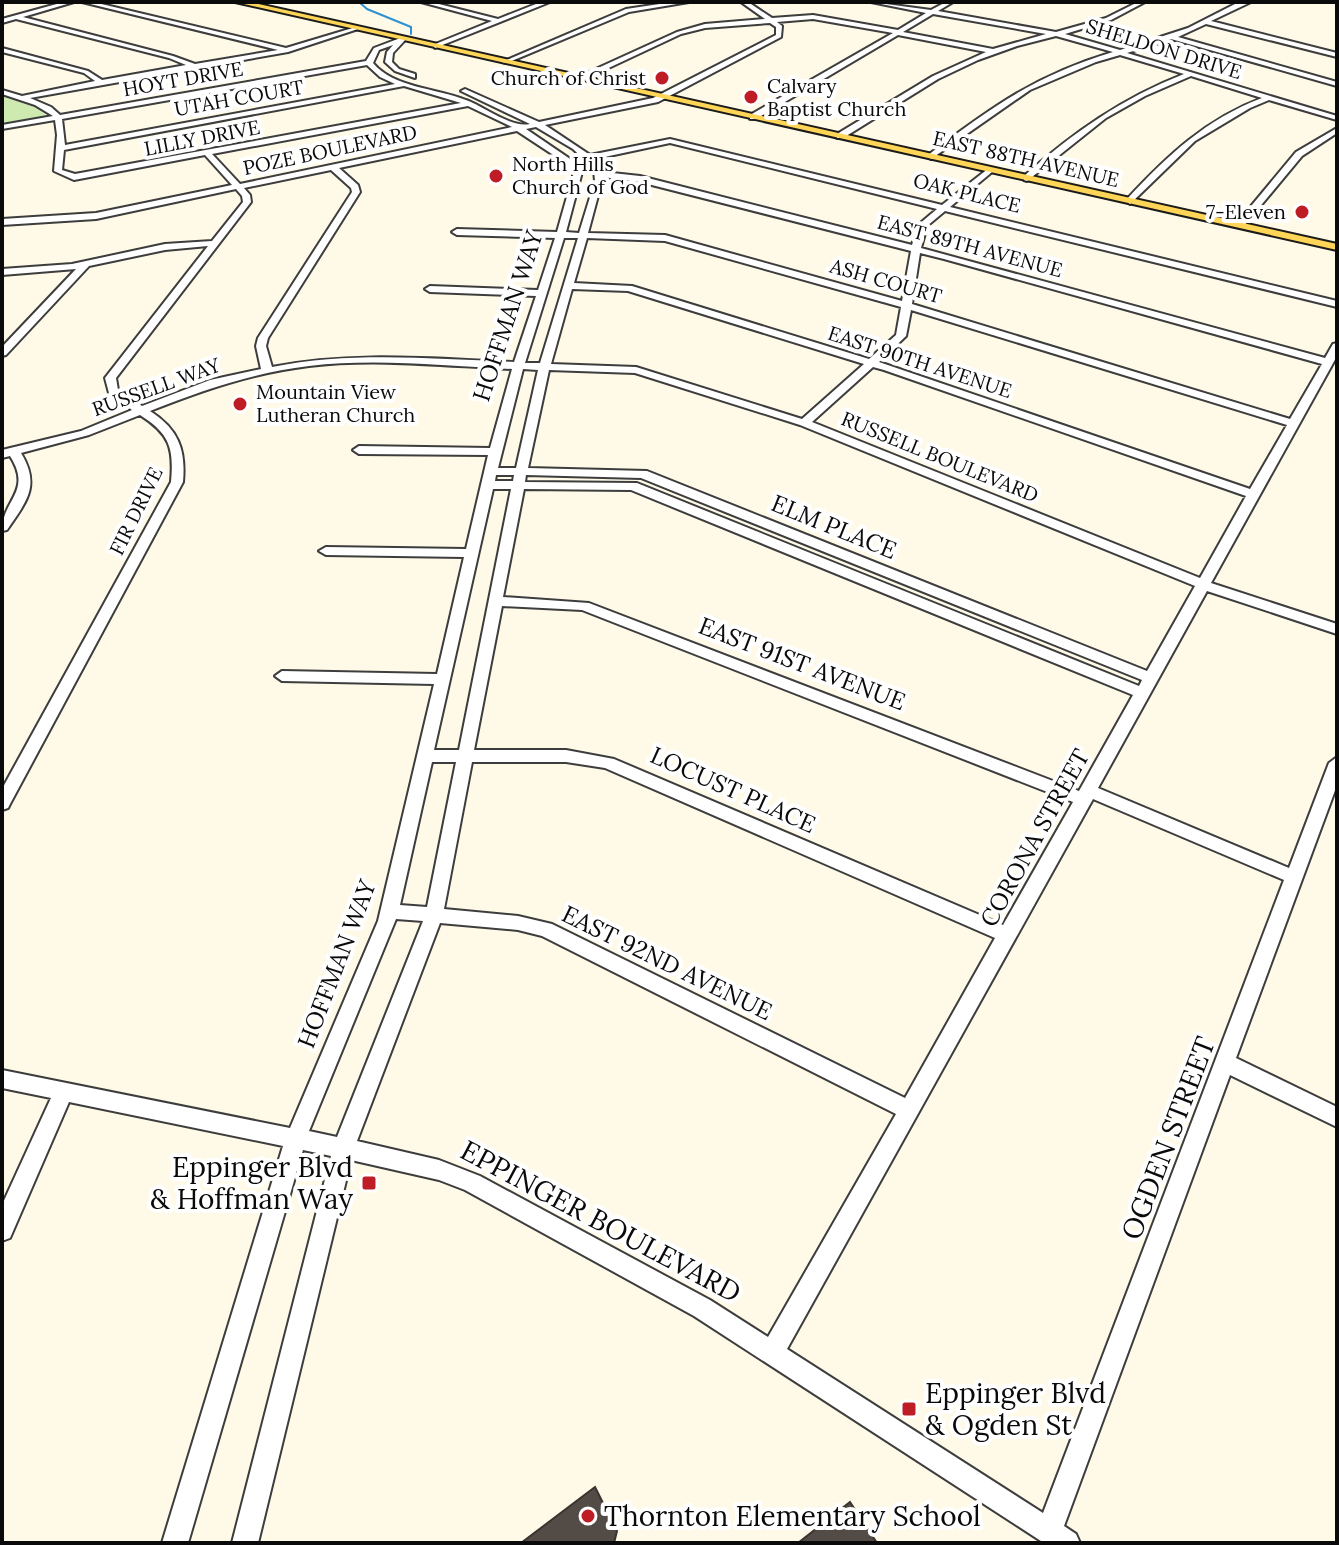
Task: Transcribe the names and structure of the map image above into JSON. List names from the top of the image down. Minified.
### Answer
{"streets":{"main road":["EAST 88TH AVENUE"],"street":["SHELDON DRIVE","HOYT DRIVE","UTAH COURT","LILLY DRIVE","POZE BOULEVARD","OAK PLACE","EAST 89TH AVENUE","ASH COURT","HOFFMAN WAY","EAST 90TH AVENUE","RUSSELL WAY","RUSSELL BOULEVARD","FIR DRIVE","ELM PLACE","EAST 91ST AVENUE","LOCUST PLACE","CORONA STREET","EAST 92ND AVENUE","OGDEN STREET","EPPINGER BOULEVARD"]},"crossings":[["HOYT DRIVE","LILLY DRIVE"],["HOYT DRIVE","HOFFMAN WAY"],["UTAH COURT","LILLY DRIVE"],["UTAH COURT","HOFFMAN WAY"],["LILLY DRIVE","HOFFMAN WAY"],["POZE BOULEVARD","EAST 88TH AVENUE"],["POZE BOULEVARD","HOFFMAN WAY"],["POZE BOULEVARD","FIR DRIVE"],["EAST 88TH AVENUE","HOFFMAN WAY"],["OAK PLACE","HOFFMAN WAY"],["EAST 89TH AVENUE","HOFFMAN WAY"],["EAST 89TH AVENUE","CORONA STREET"],["ASH COURT","HOFFMAN WAY"],["ASH COURT","CORONA STREET"],["HOFFMAN WAY","EAST 90TH AVENUE"],["HOFFMAN WAY","RUSSELL WAY"],["HOFFMAN WAY","RUSSELL BOULEVARD"],["HOFFMAN WAY","ELM PLACE"],["HOFFMAN WAY","EAST 91ST AVENUE"],["HOFFMAN WAY","LOCUST PLACE"],["HOFFMAN WAY","EAST 92ND AVENUE"],["HOFFMAN WAY","EPPINGER BOULEVARD"],["EAST 90TH AVENUE","CORONA STREET"],["RUSSELL WAY","RUSSELL BOULEVARD"],["RUSSELL WAY","FIR DRIVE"],["RUSSELL BOULEVARD","CORONA STREET"],["ELM PLACE","CORONA STREET"],["EAST 91ST AVENUE","CORONA STREET"],["EAST 91ST AVENUE","OGDEN STREET"],["LOCUST PLACE","CORONA STREET"],["CORONA STREET","EAST 92ND AVENUE"],["CORONA STREET","EPPINGER BOULEVARD"],["OGDEN STREET","EPPINGER BOULEVARD"]],"places":{"other":["Church of Christ","Calvary Baptist Church","North Hills Church of God","7-Eleven","Mountain View Lutheran Church","Thornton Elementary School"],"transit":["Eppinger Blvd & Hoffman Way","Eppinger Blvd & Ogden St"]}}
